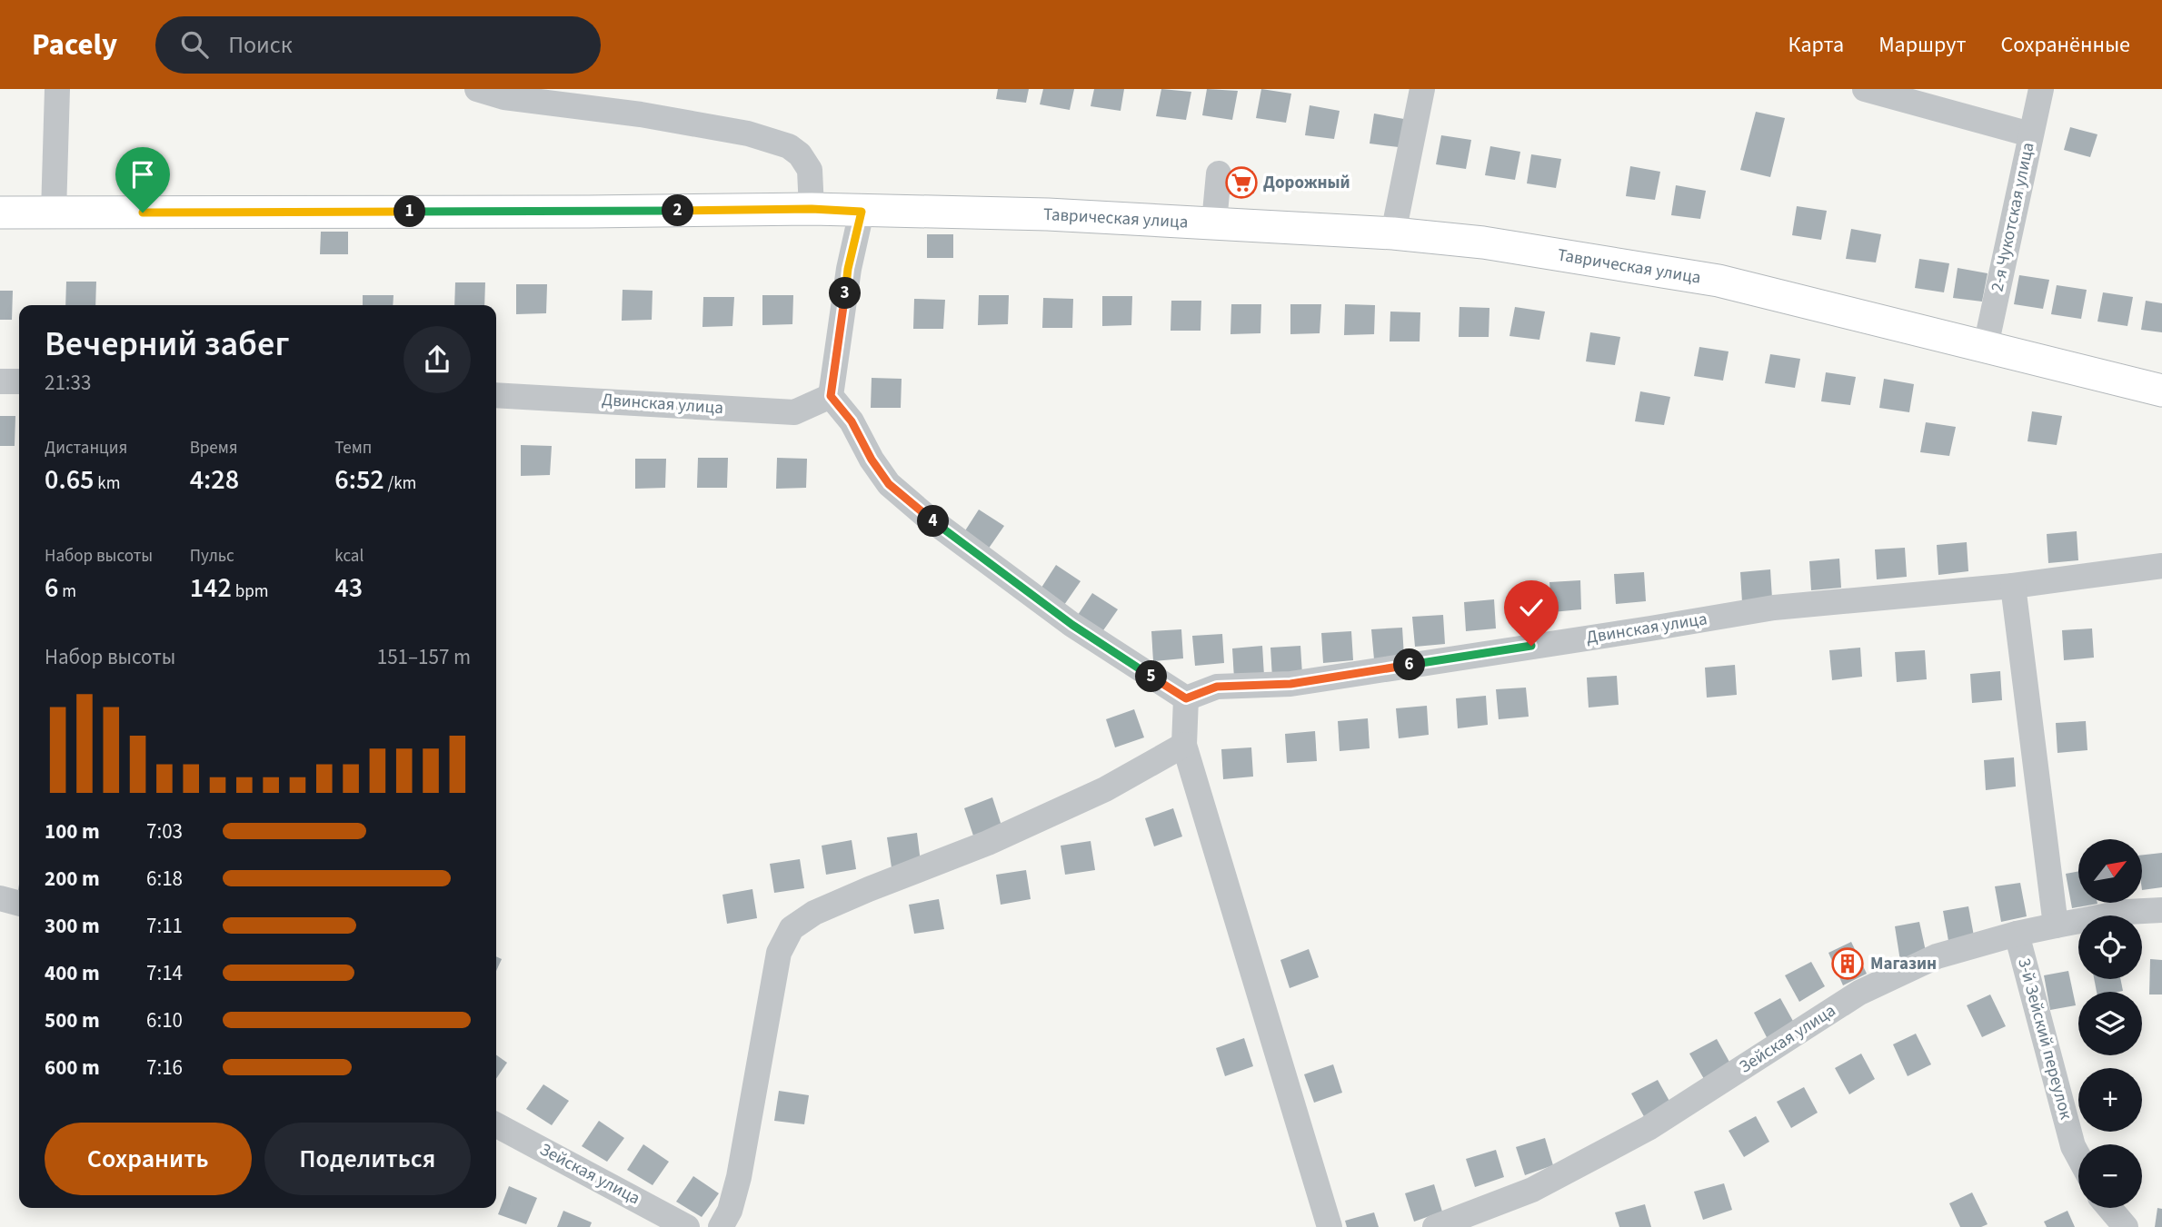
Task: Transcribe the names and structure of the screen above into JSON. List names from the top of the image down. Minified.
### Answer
{"streets":{"main road":["Таврическая улица"],"street":["2-я Чукотская улица","Двинская улица","Зейская улица","3-й Зейский переулок"]},"crossings":[["2-я Чукотская улица","Таврическая улица"],["Зейская улица","3-й Зейский переулок"]],"places":{"supermarket":["Дорожный"],"building":["Магазин"]},"north":"top right","page":{"header":"Pacely","search":"Поиск","nav":["Карта","Маршрут","Сохранённые"],"pins":["2","1","3","4","6","5"],"heading":["Вечерний забег","21:33"],"stats":[["Дистанция","0.65 km"],["Время","4:28"],["Темп","6:52 /km"],["Набор высоты","6 m"],["Пульс","142 bpm"],["kcal","43"]],"chart":["Набор высоты","151–157 m"],"list":[{"name":"100 m","note":"7:03"},{"name":"200 m","note":"6:18"},{"name":"300 m","note":"7:11"},{"name":"400 m","note":"7:14"},{"name":"500 m","note":"6:10"},{"name":"600 m","note":"7:16"}],"map_buttons":["+","−"],"buttons":["Сохранить","Поделиться"]}}
